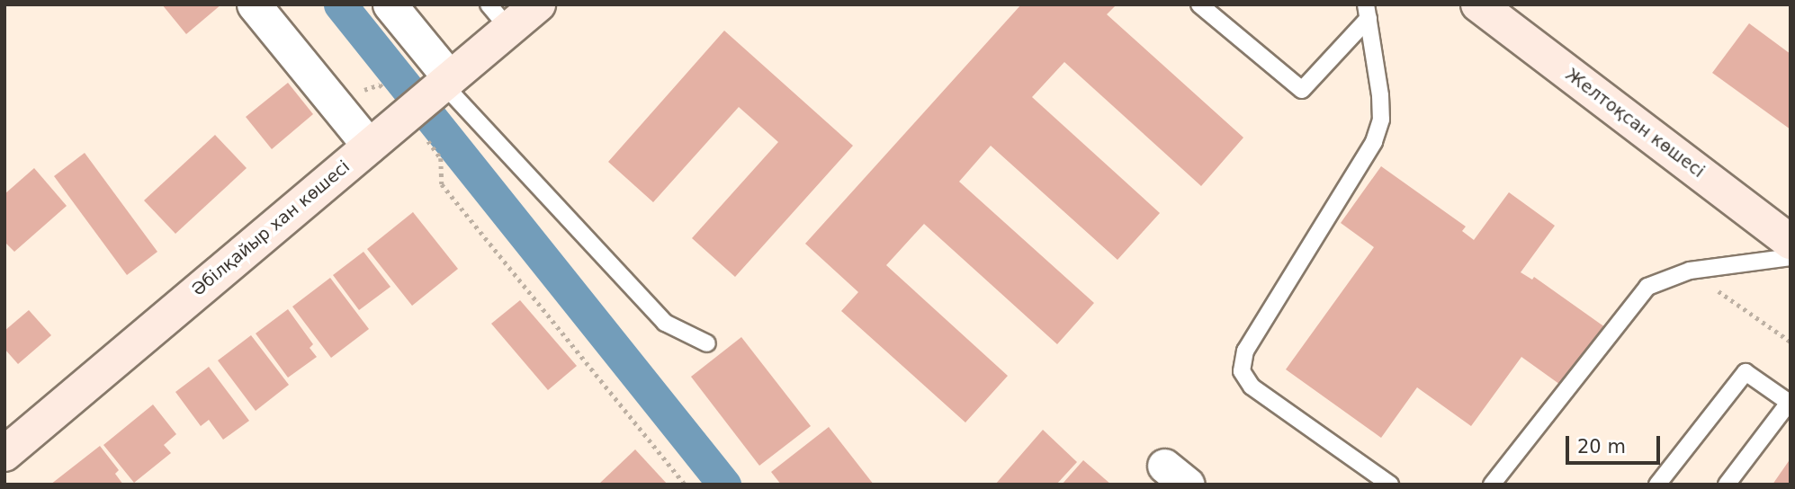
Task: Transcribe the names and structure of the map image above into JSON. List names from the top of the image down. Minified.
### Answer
{"streets":{"street":["Желтоқсан көшесі","Әбілқайыр хан көшесі"]},"scale_bar":"20 m"}
